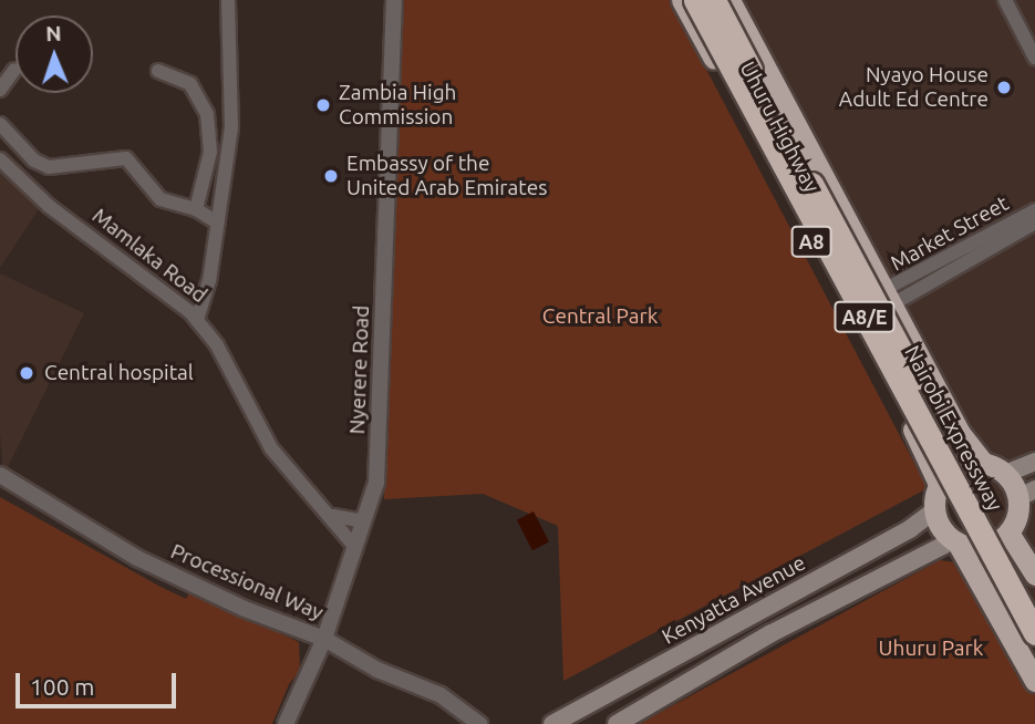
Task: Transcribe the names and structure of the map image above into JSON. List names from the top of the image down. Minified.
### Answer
{"streets":{"highway":["Uhuru Highway","A8","A8/E","Nairobi Expressway"],"main road":["Kenyatta Avenue"],"street":["Market Street","Mamlaka Road","Nyerere Road","Processional Way"]},"crossings":[["Uhuru Highway","Market Street"],["Uhuru Highway","A8"],["Uhuru Highway","Kenyatta Avenue"],["A8","Kenyatta Avenue"],["Mamlaka Road","Nyerere Road"],["Nyerere Road","Processional Way"]],"parks":["Central Park","Uhuru Park"],"places":["Nyayo House Adult Ed Centre","Zambia High Commission","Embassy of the United Arab Emirates","Central hospital"],"scale_bar":"100 m","north":"top"}
